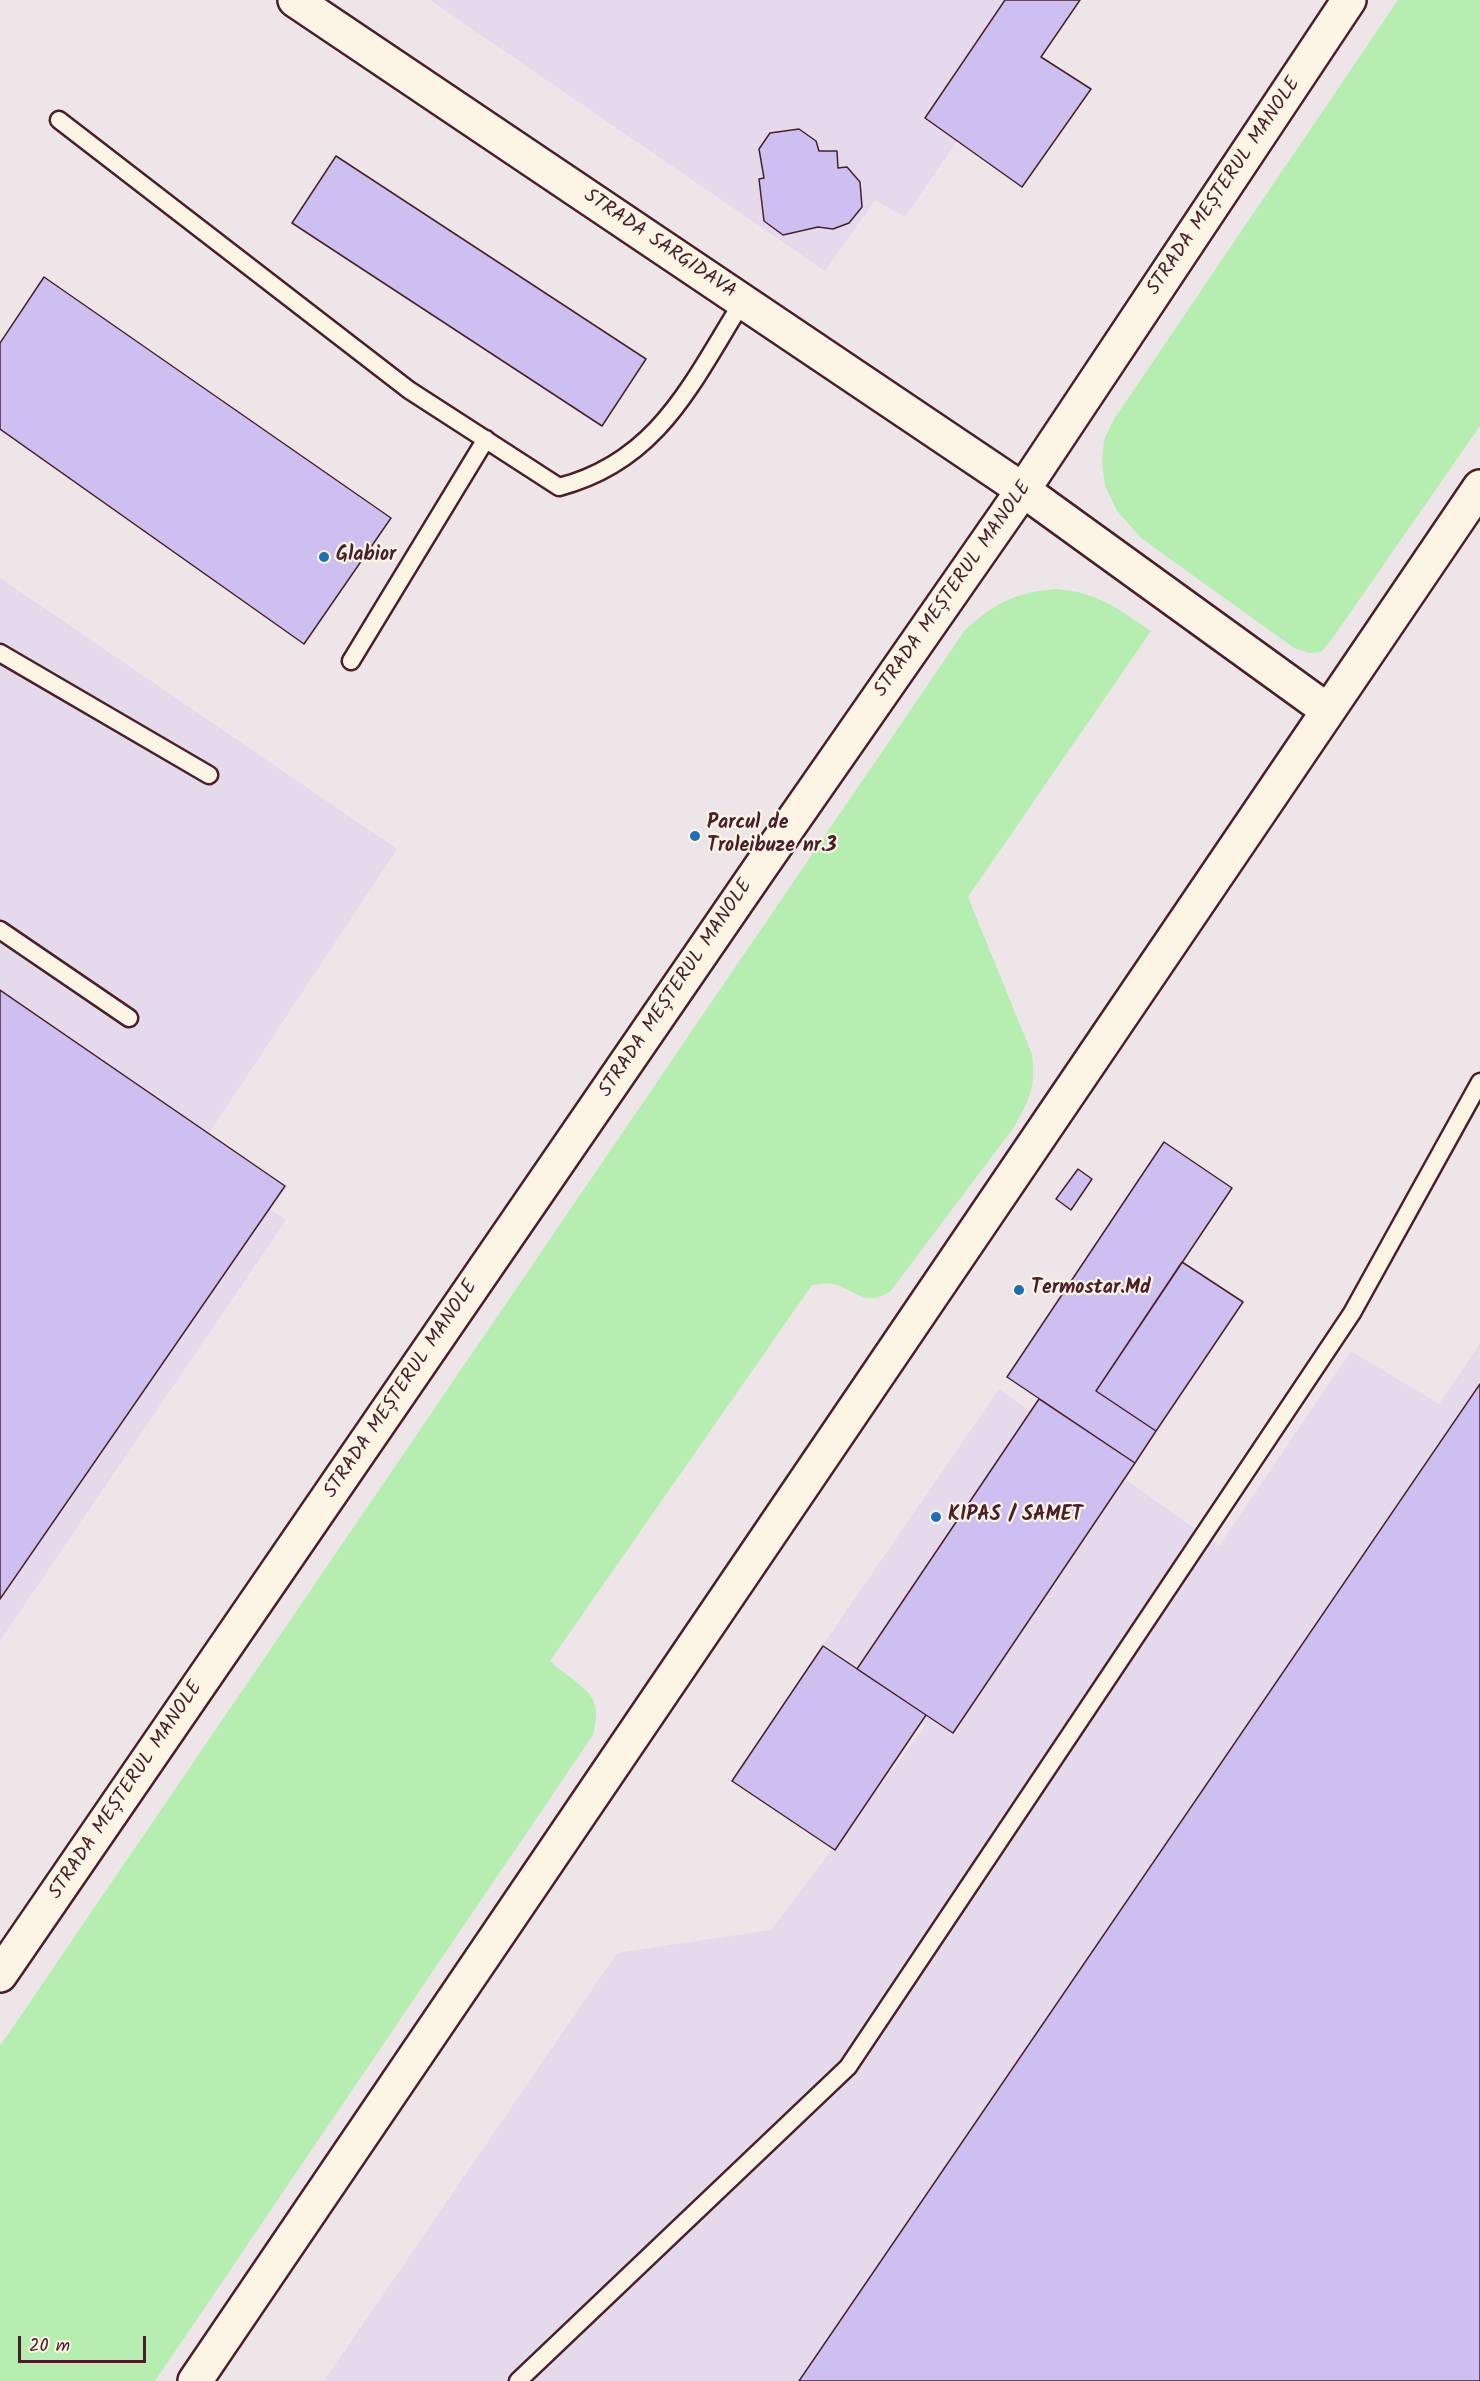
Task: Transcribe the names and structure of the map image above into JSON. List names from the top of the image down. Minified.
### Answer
{"streets":{"main road":["STRADA MEȘTERUL MANOLE","STRADA SARGIDAVA"]},"crossings":[["STRADA MEȘTERUL MANOLE","STRADA SARGIDAVA"]],"places":["Glabior","Parcul de Troleibuze nr.3","Termostar.Md","KIPAS / SAMET"],"scale_bar":"20 m"}
